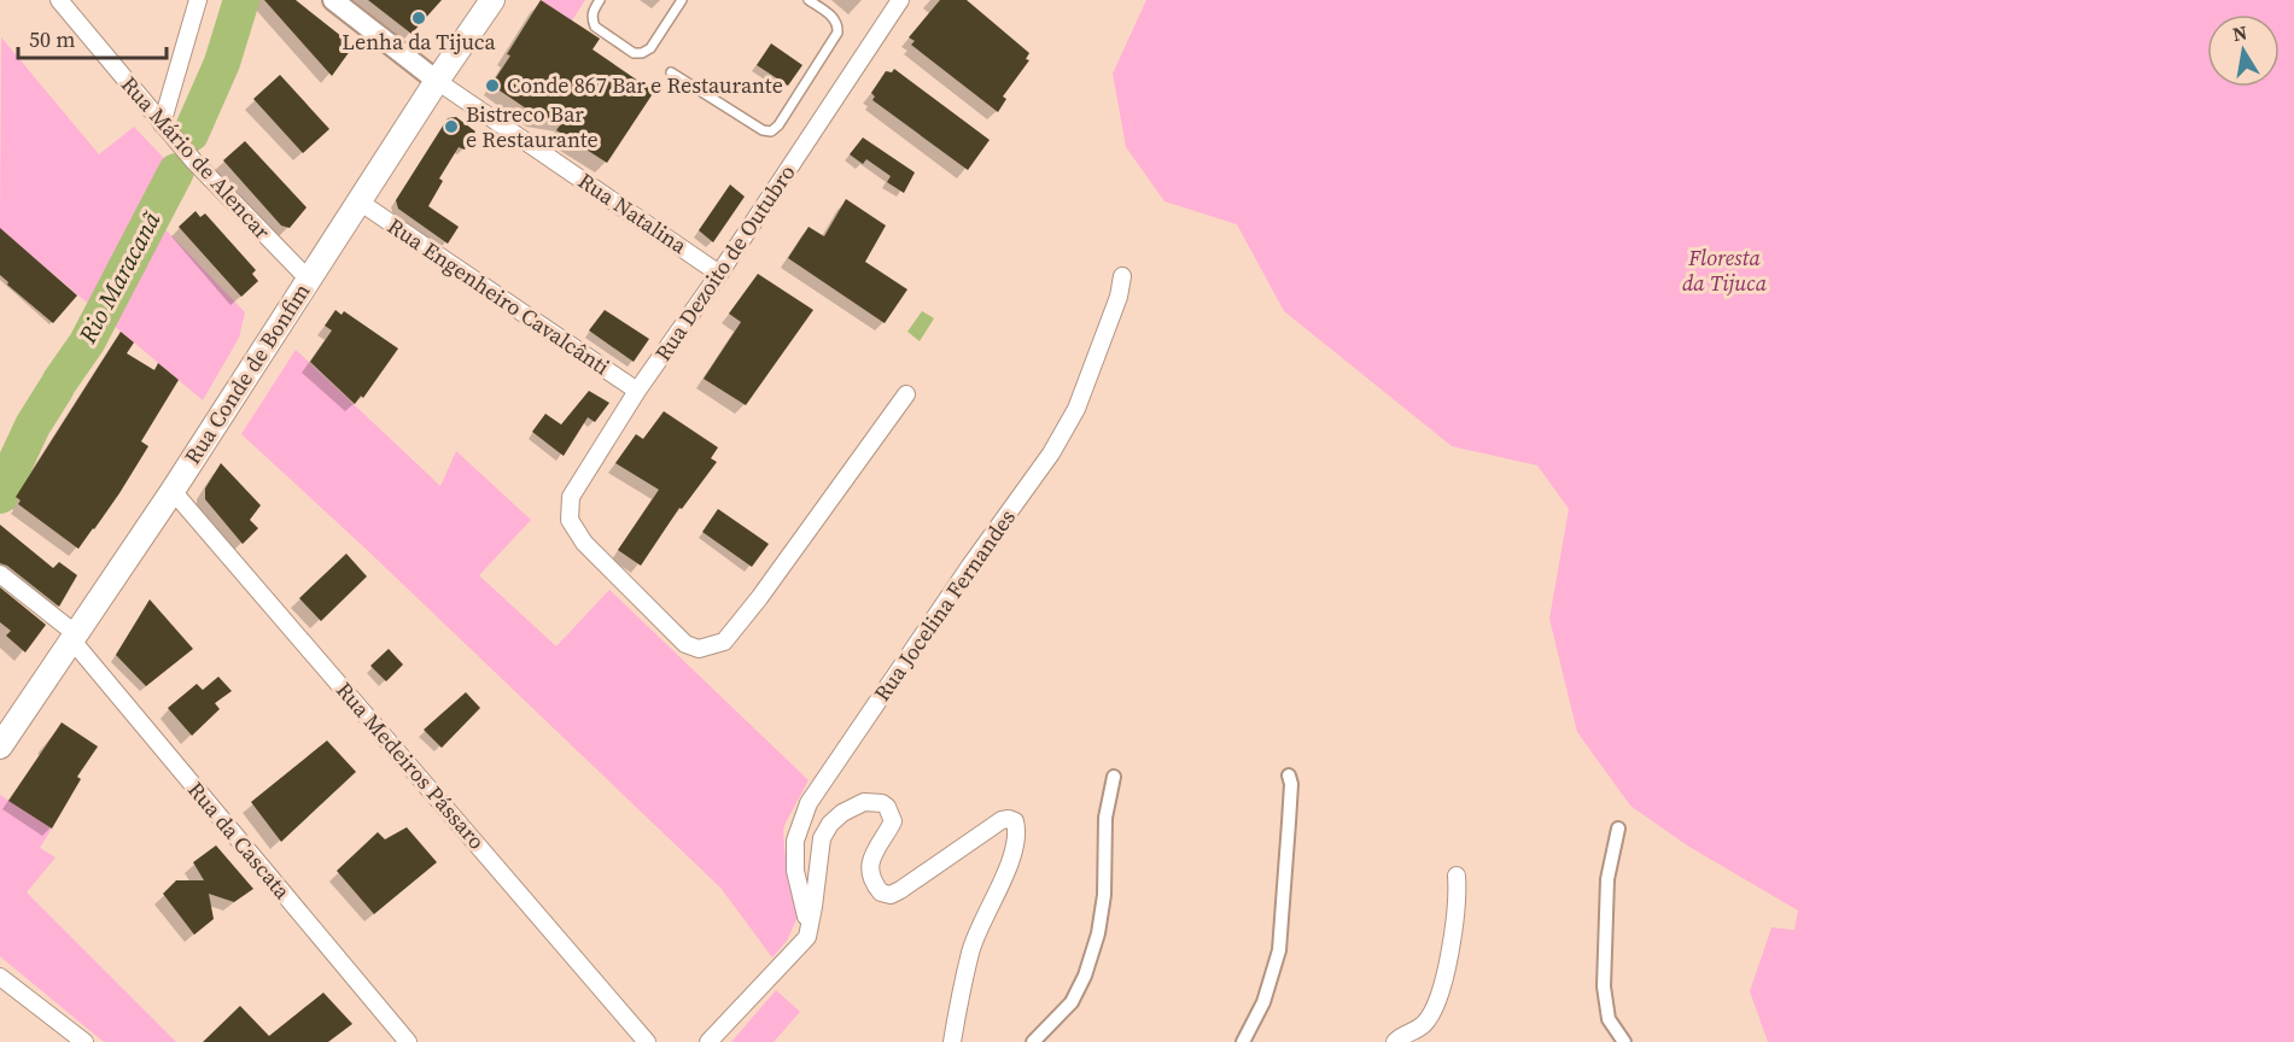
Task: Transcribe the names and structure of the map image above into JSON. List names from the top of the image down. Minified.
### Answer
{"streets":{"main road":["Rua Conde de Bonfim"],"street":["Rua Mário de Alencar","Rua Natalina","Rua Dezoito de Outubro","Rua Engenheiro Cavalcânti","Rua Jocelina Fernandes","Rua Medeiros Pássaro","Rua da Cascata"]},"crossings":[["Rua Mário de Alencar","Rua Conde de Bonfim"],["Rua Natalina","Rua Dezoito de Outubro"],["Rua Natalina","Rua Conde de Bonfim"],["Rua Dezoito de Outubro","Rua Engenheiro Cavalcânti"],["Rua Engenheiro Cavalcânti","Rua Conde de Bonfim"],["Rua Conde de Bonfim","Rua Medeiros Pássaro"],["Rua Conde de Bonfim","Rua da Cascata"]],"water":["Rio Maracanã"],"parks":["Floresta da Tijuca"],"places":["Lenha da Tijuca","Conde 867 Bar e Restaurante","Bistreco Bar e Restaurante"],"scale_bar":"50 m","north":"top"}
